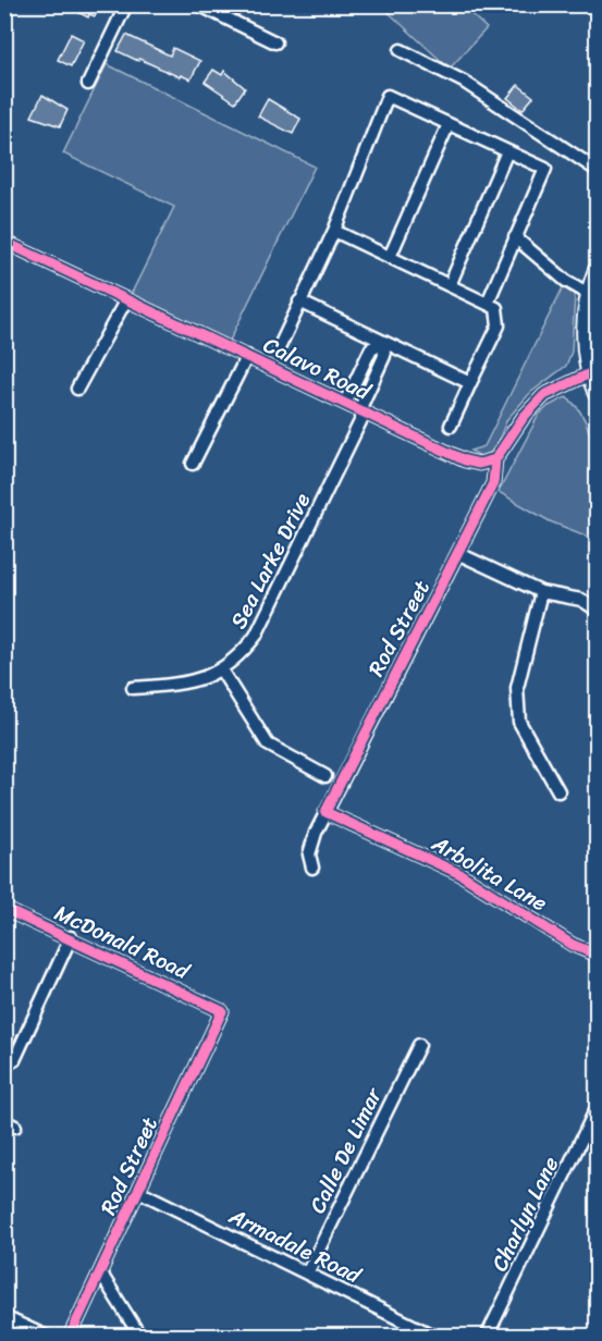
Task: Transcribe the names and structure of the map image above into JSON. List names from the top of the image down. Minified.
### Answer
{"streets":{"street":["Calavo Road","Sea Larke Drive","Rod Street","Arbolita Lane","McDonald Road","Calle De Limar","Charlyn Lane","Armadale Road"]},"crossings":[["Calavo Road","Sea Larke Drive"],["Calavo Road","Rod Street"],["Rod Street","Arbolita Lane"],["Rod Street","McDonald Road"],["Rod Street","Armadale Road"],["Calle De Limar","Armadale Road"]]}
